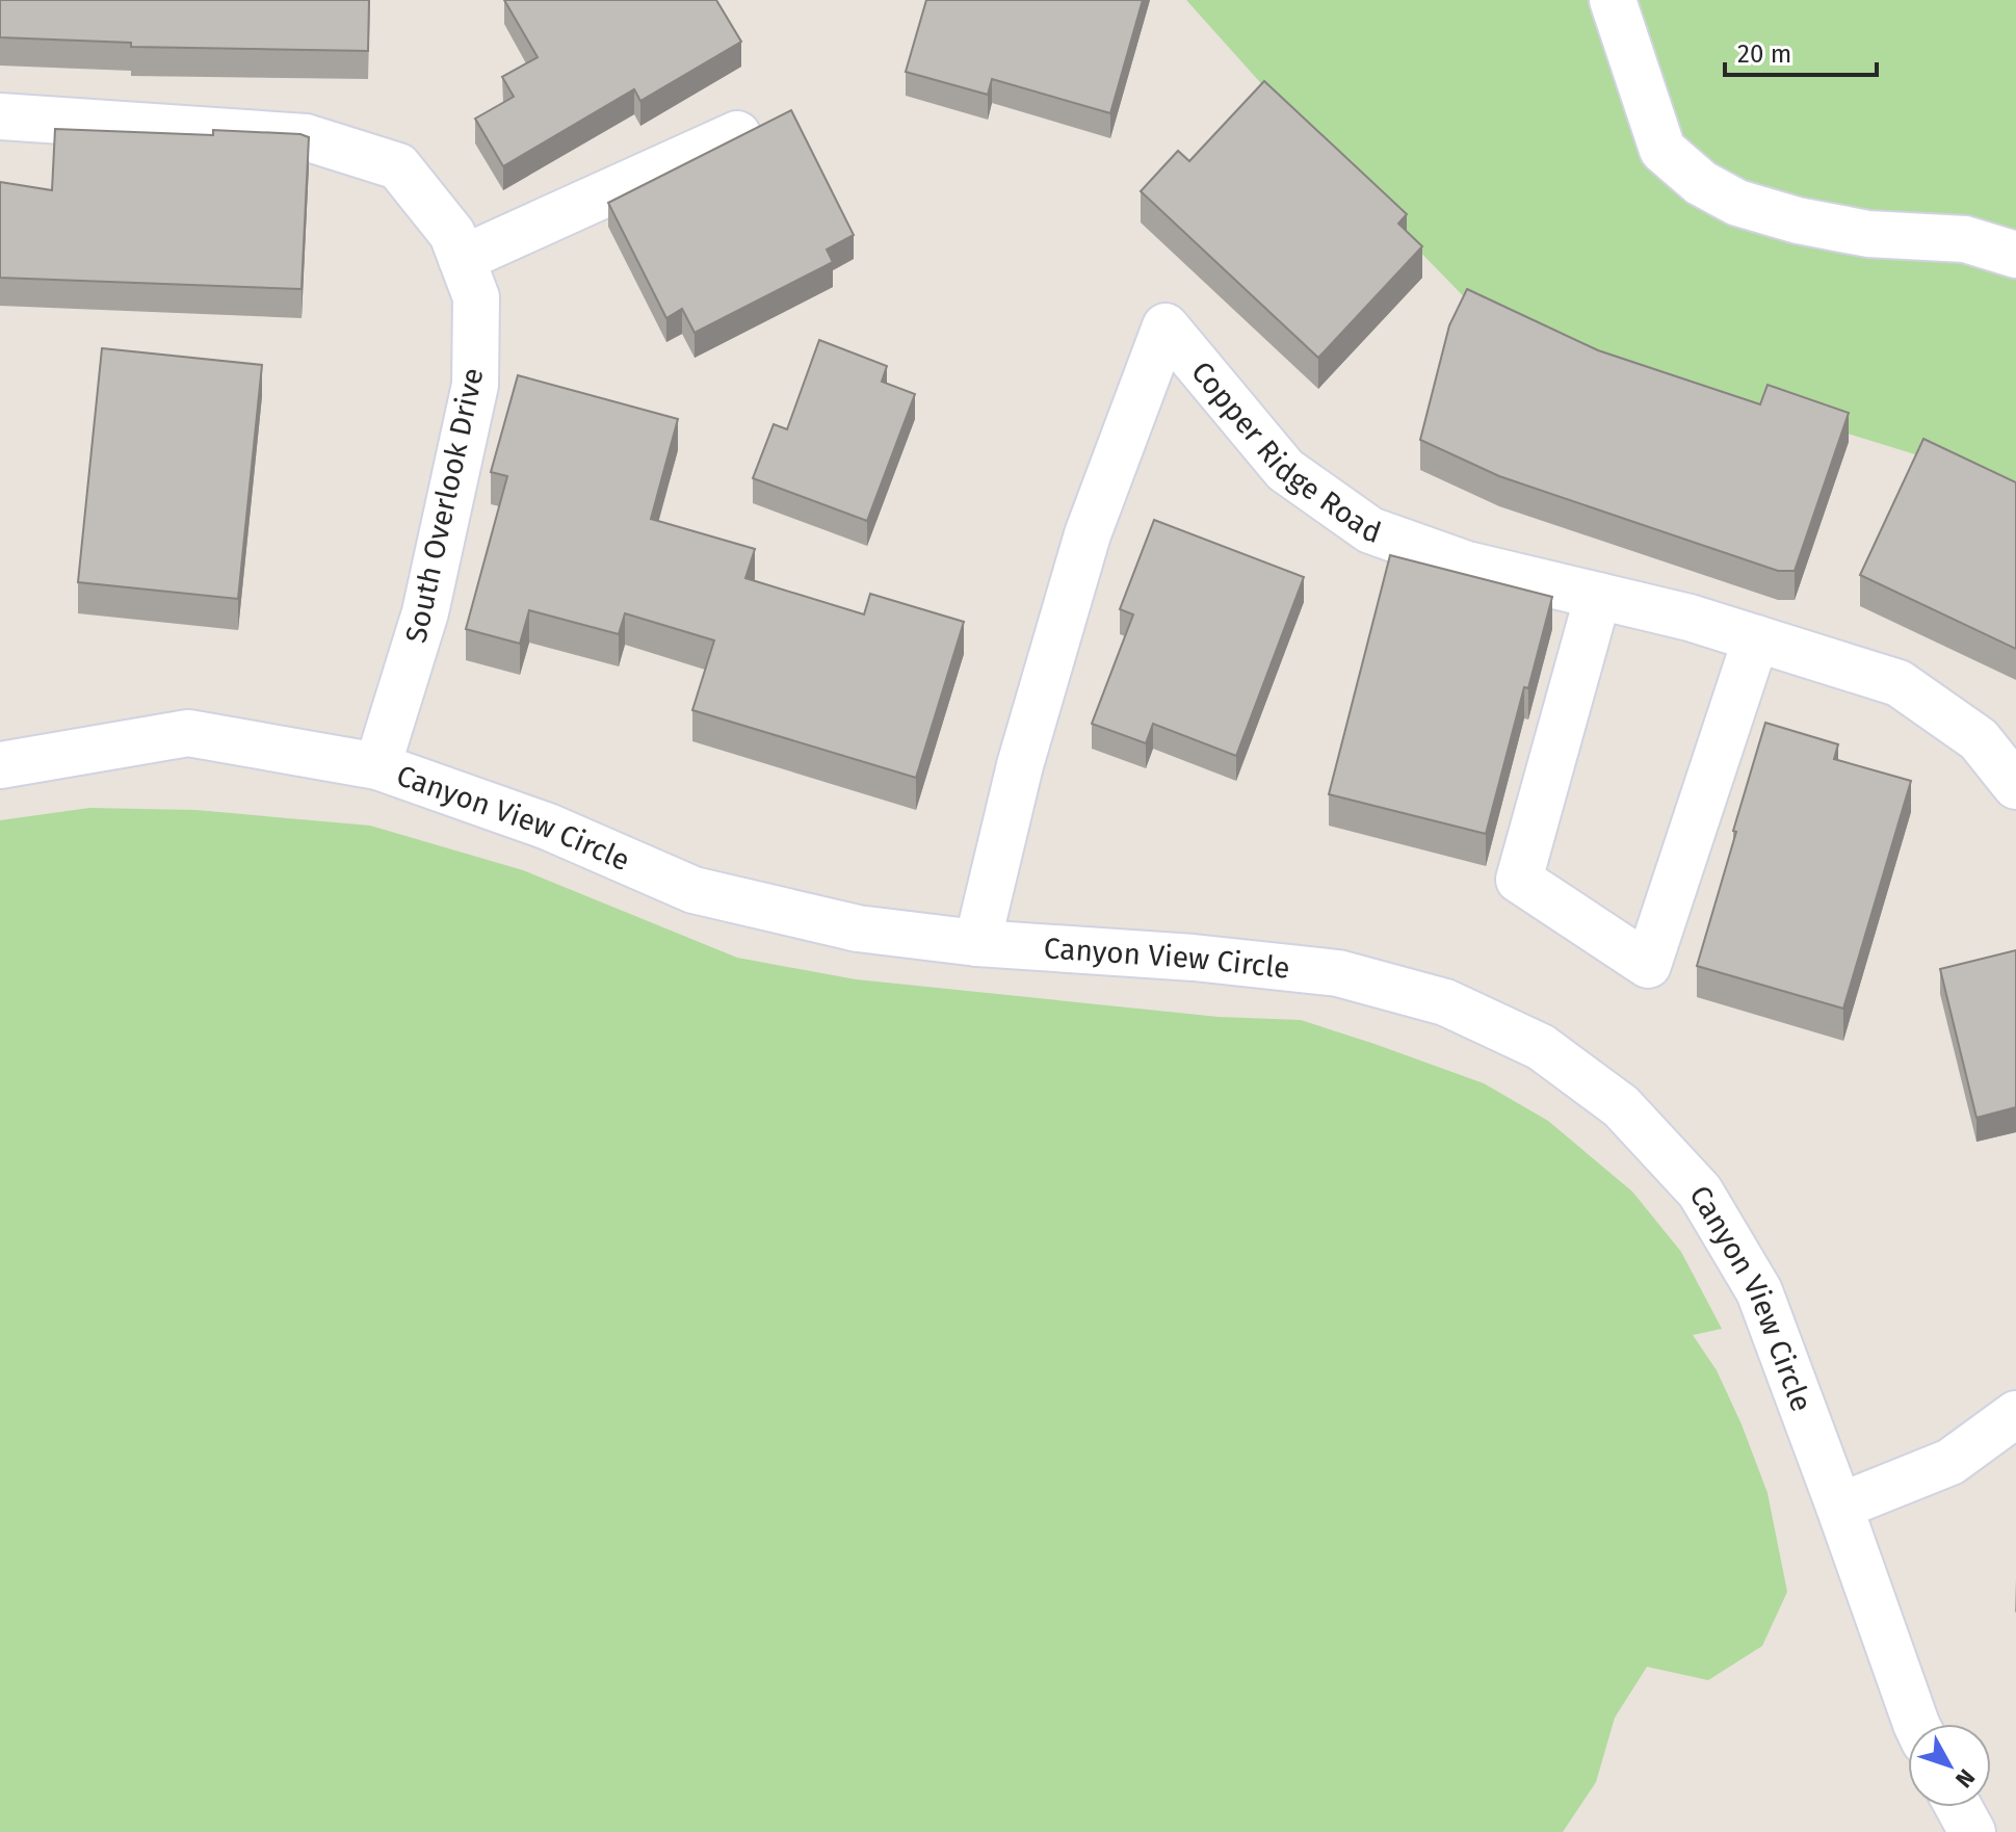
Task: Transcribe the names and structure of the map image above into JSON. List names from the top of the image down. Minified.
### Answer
{"streets":{"street":["Copper Ridge Road","South Overlook Drive","Canyon View Circle"]},"crossings":[["Copper Ridge Road","Canyon View Circle"],["South Overlook Drive","Canyon View Circle"]],"scale_bar":"20 m","north":"bottom right"}
